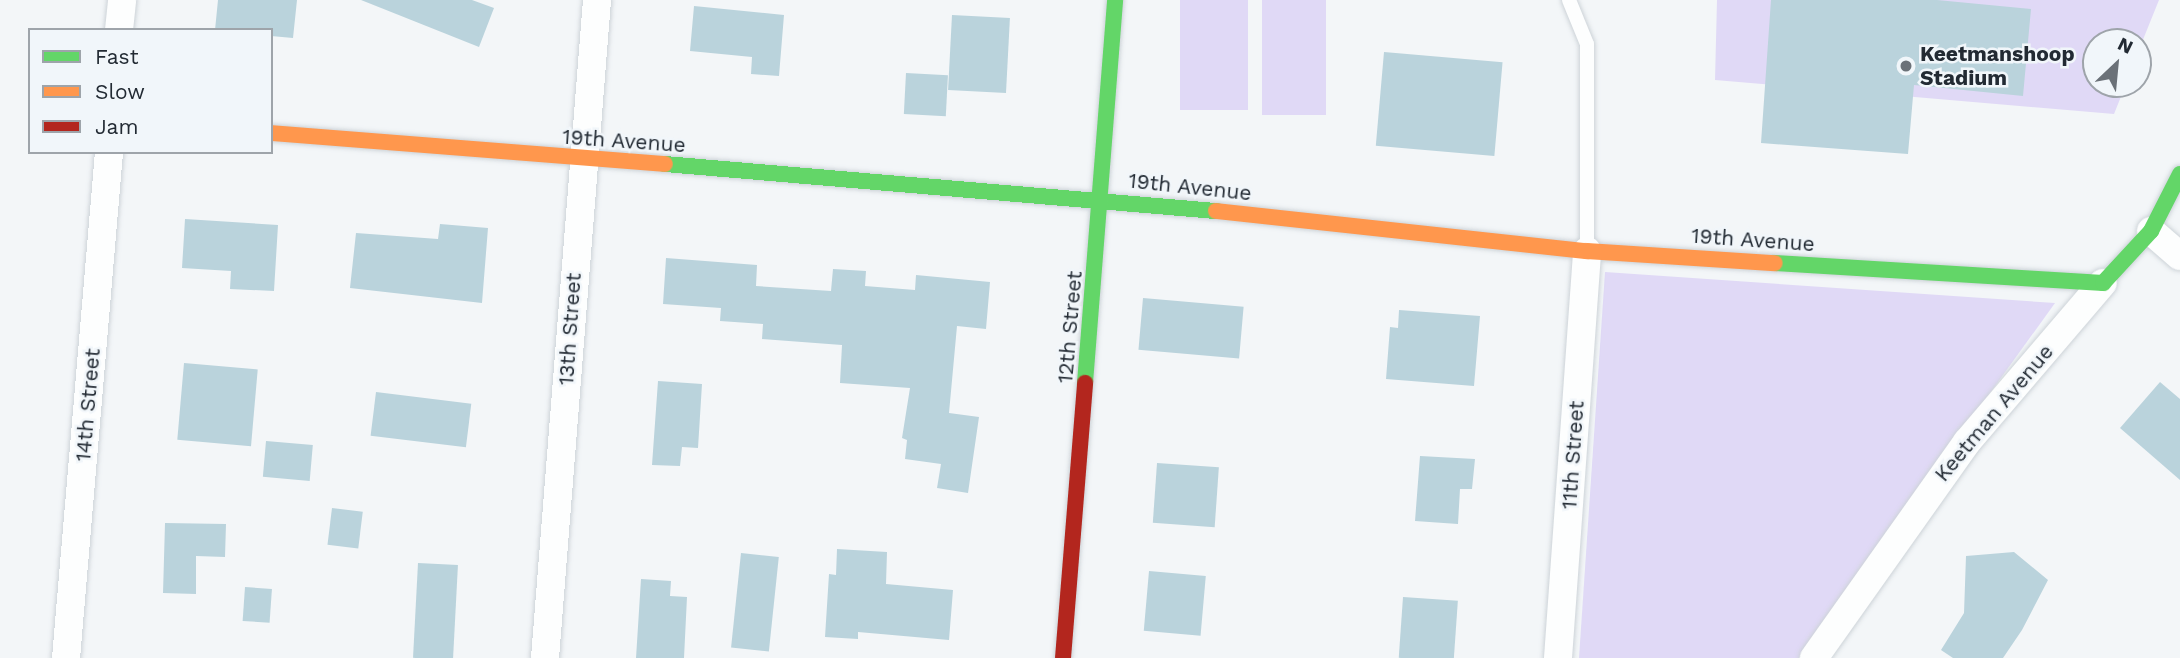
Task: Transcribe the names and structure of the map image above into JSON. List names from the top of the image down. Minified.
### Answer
{"streets":{"street":["19th Avenue","12th Street","13th Street","14th Street","Keetman Avenue","11th Street"]},"crossings":[["19th Avenue","12th Street"],["19th Avenue","13th Street"],["19th Avenue","Keetman Avenue"],["19th Avenue","11th Street"]],"places":["Keetmanshoop Stadium"],"legend":["Fast","Slow","Jam"],"north":"top right"}
